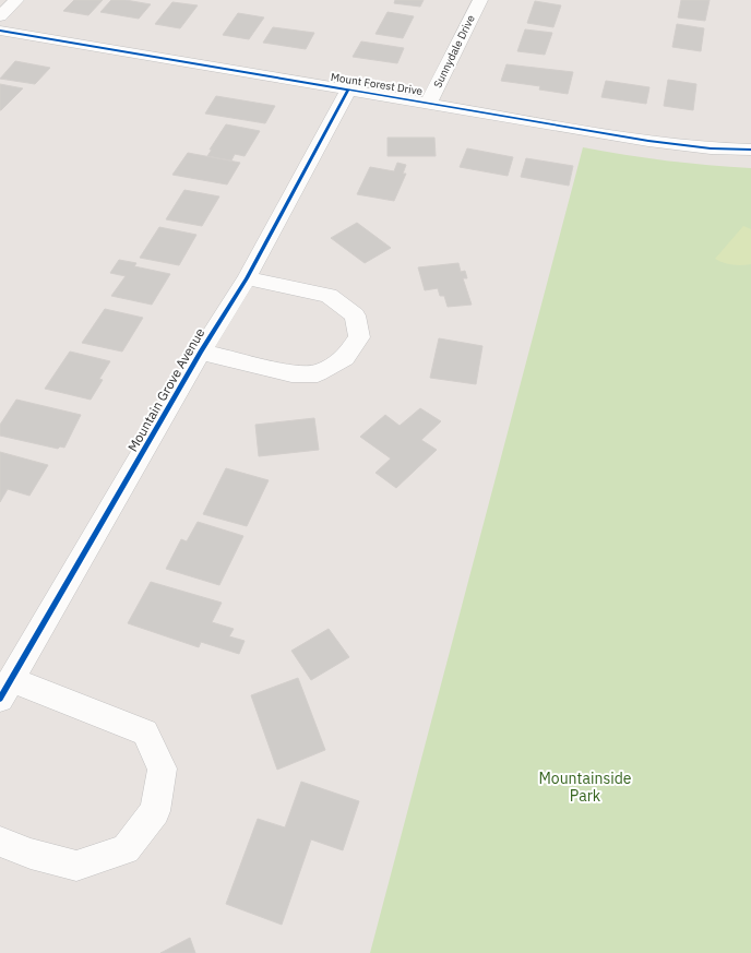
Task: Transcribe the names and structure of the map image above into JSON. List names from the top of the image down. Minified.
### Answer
{"streets":{"street":["Sunnydale Drive","Mount Forest Drive","Mountain Grove Avenue"]},"crossings":[["Sunnydale Drive","Mount Forest Drive"],["Mount Forest Drive","Mountain Grove Avenue"]],"parks":["Mountainside Park"]}
